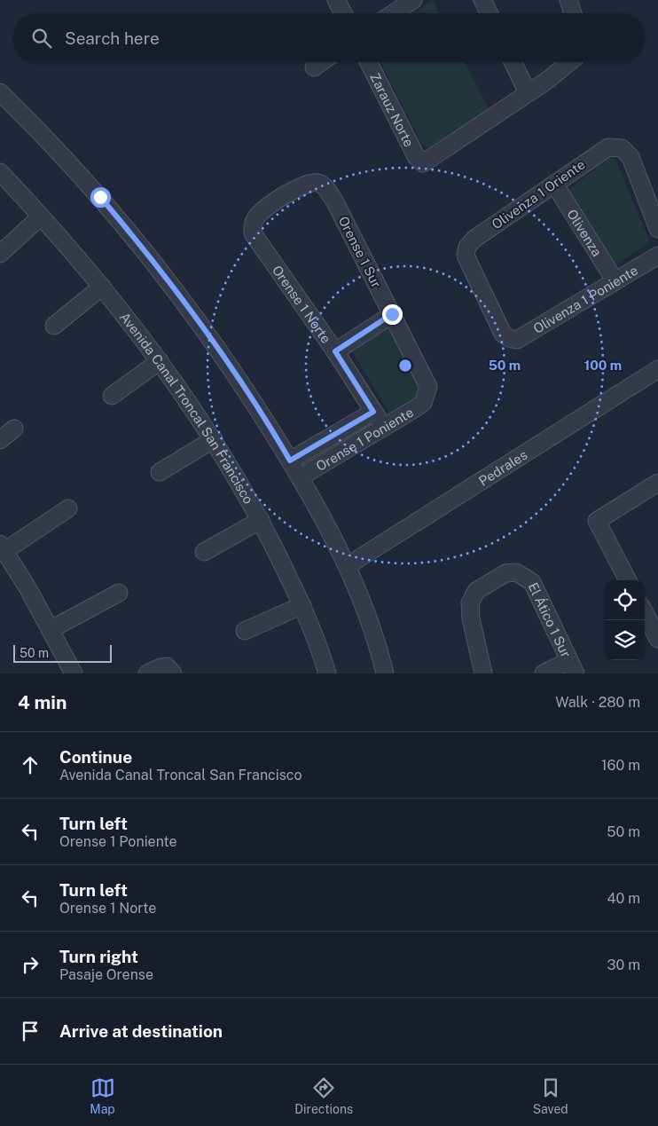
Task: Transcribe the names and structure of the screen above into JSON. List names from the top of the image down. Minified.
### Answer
{"streets":{"street":["Zarauz Norte","Olivenza 1 Oriente","Olivenza","Orense 1 Sur","Olivenza 1 Poniente","Orense 1 Norte","Avenida Canal Troncal San Francisco","Orense 1 Poniente","Pedrales","El Ático 1 Sur"]},"crossings":[["Olivenza 1 Oriente","Olivenza"],["Olivenza 1 Oriente","Olivenza 1 Poniente"],["Olivenza","Olivenza 1 Poniente"],["Orense 1 Sur","Orense 1 Norte"],["Orense 1 Sur","Orense 1 Poniente"],["Orense 1 Norte","Orense 1 Poniente"]],"scale_bar":"50 m","page":{"search":"Search here","scale":"50 m","heading":["4 min","Walk · 280 m"],"list":[["Continue","Avenida Canal Troncal San Francisco","160 m"],["Turn left","Orense 1 Poniente","50 m"],["Turn left","Orense 1 Norte","40 m"],["Turn right","Pasaje Orense","30 m"],"Arrive at destination"],"nav":["Map","Directions","Saved"]},"rings":["50 m","100 m"]}
